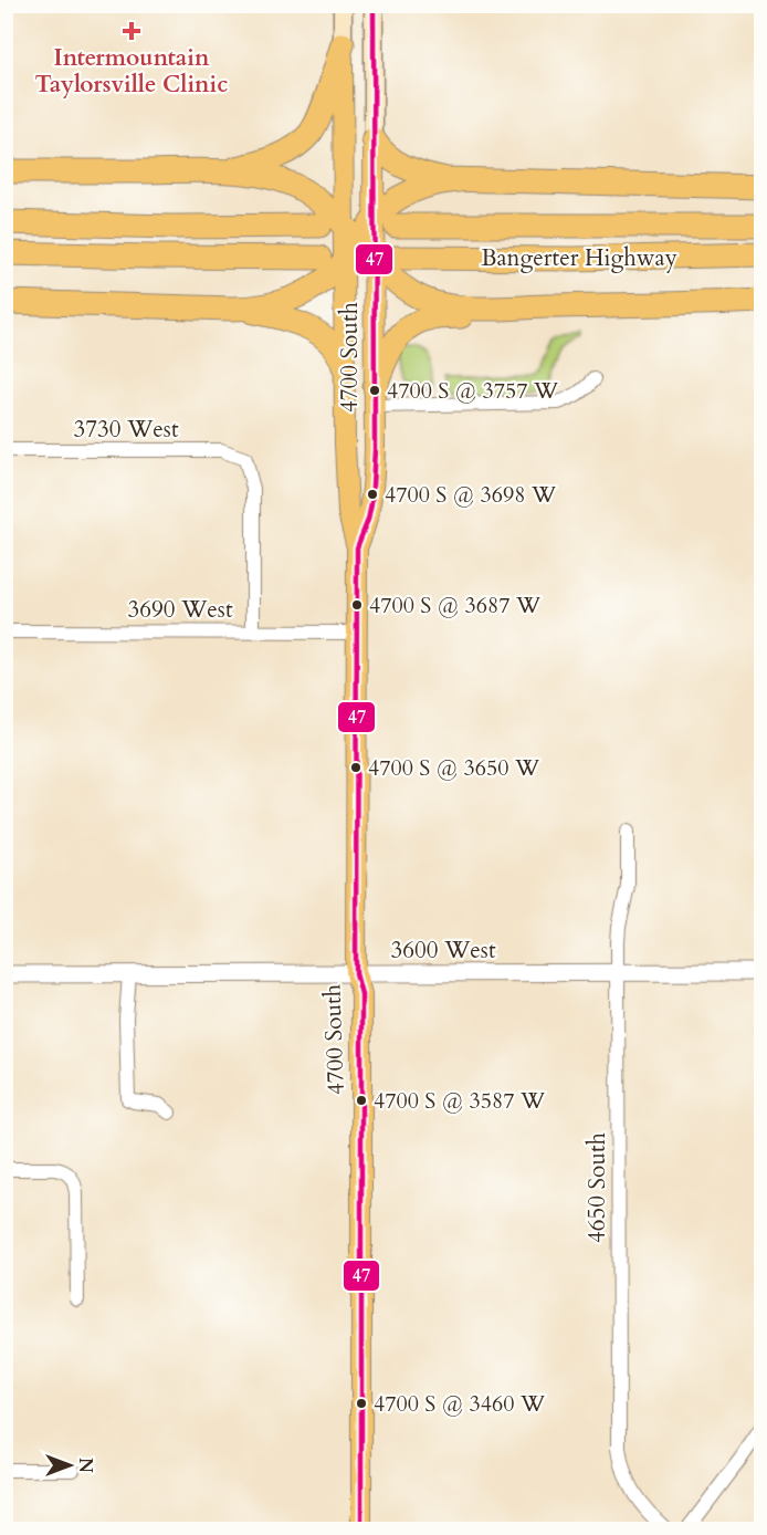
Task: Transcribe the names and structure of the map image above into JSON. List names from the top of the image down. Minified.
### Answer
{"streets":{"highway":["Bangerter Highway"],"main road":["4700 South"],"street":["3730 West","3690 West","3600 West","4650 South"]},"crossings":[["Bangerter Highway","4700 South"],["4700 South","3690 West"],["4700 South","3600 West"],["3730 West","3690 West"],["3600 West","4650 South"]],"places":{"health":["Intermountain Taylorsville Clinic"],"other":["4700 S @ 3757 W","4700 S @ 3698 W","4700 S @ 3687 W","4700 S @ 3650 W","4700 S @ 3587 W","4700 S @ 3460 W"]},"lines":["transit line 47"],"north":"right"}
